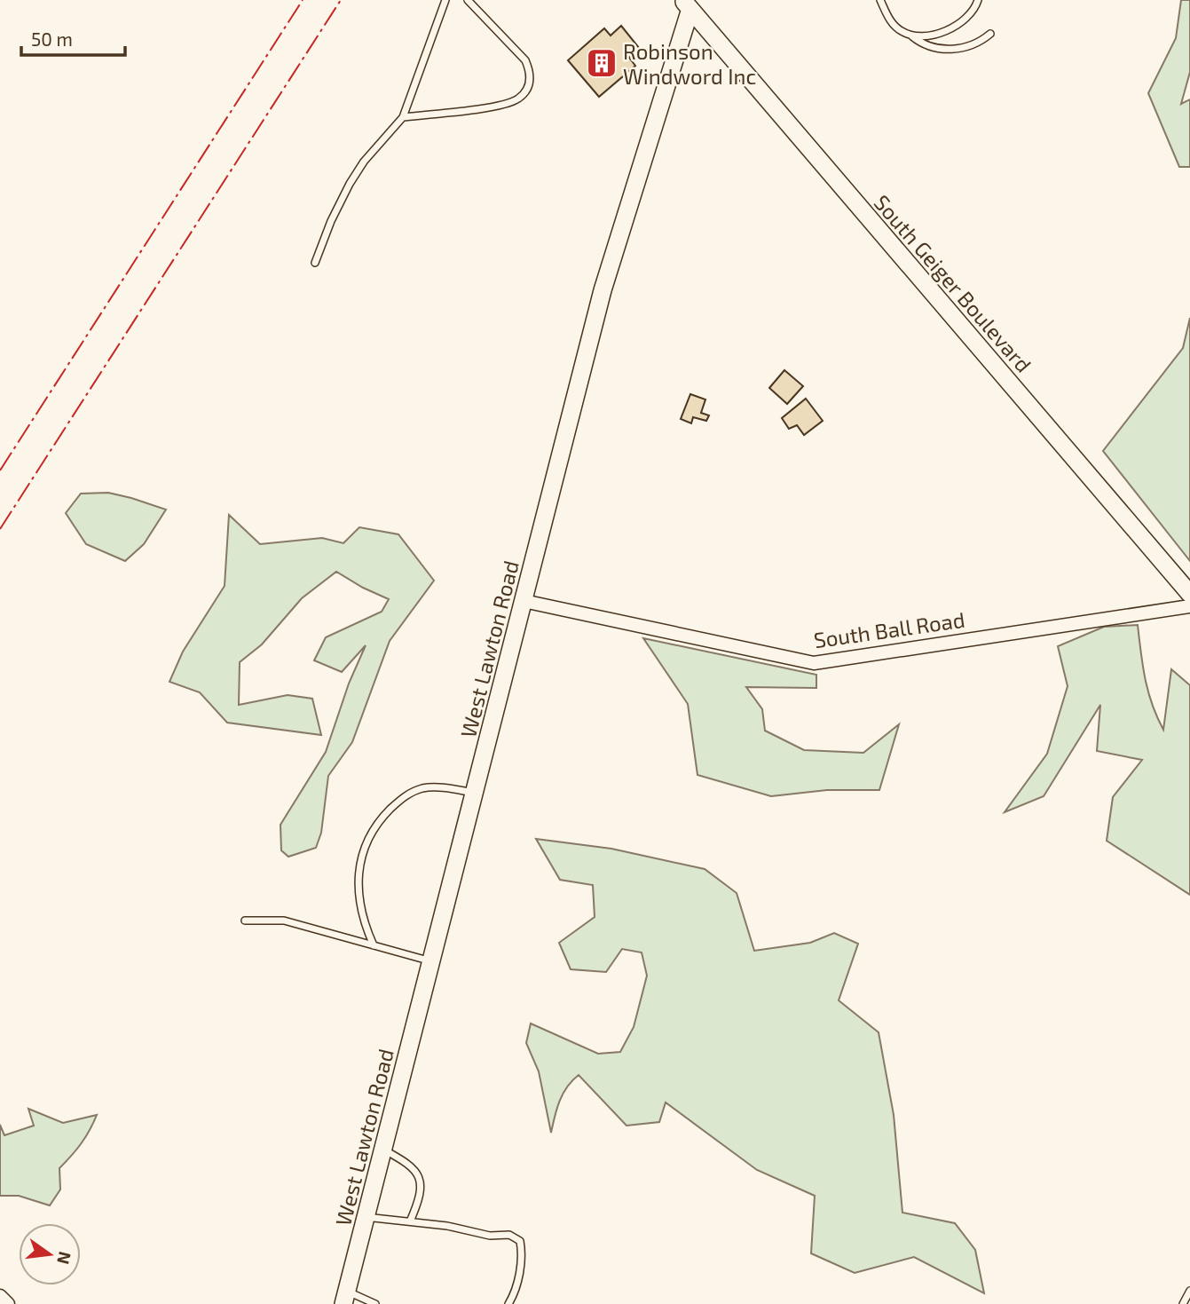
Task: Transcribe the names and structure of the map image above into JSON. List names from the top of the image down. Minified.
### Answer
{"streets":{"street":["South Geiger Boulevard","South Ball Road","West Lawton Road"]},"crossings":[["South Geiger Boulevard","West Lawton Road"],["South Ball Road","West Lawton Road"]],"places":{"building":["Robinson Windword Inc"]},"scale_bar":"50 m","north":"right"}
